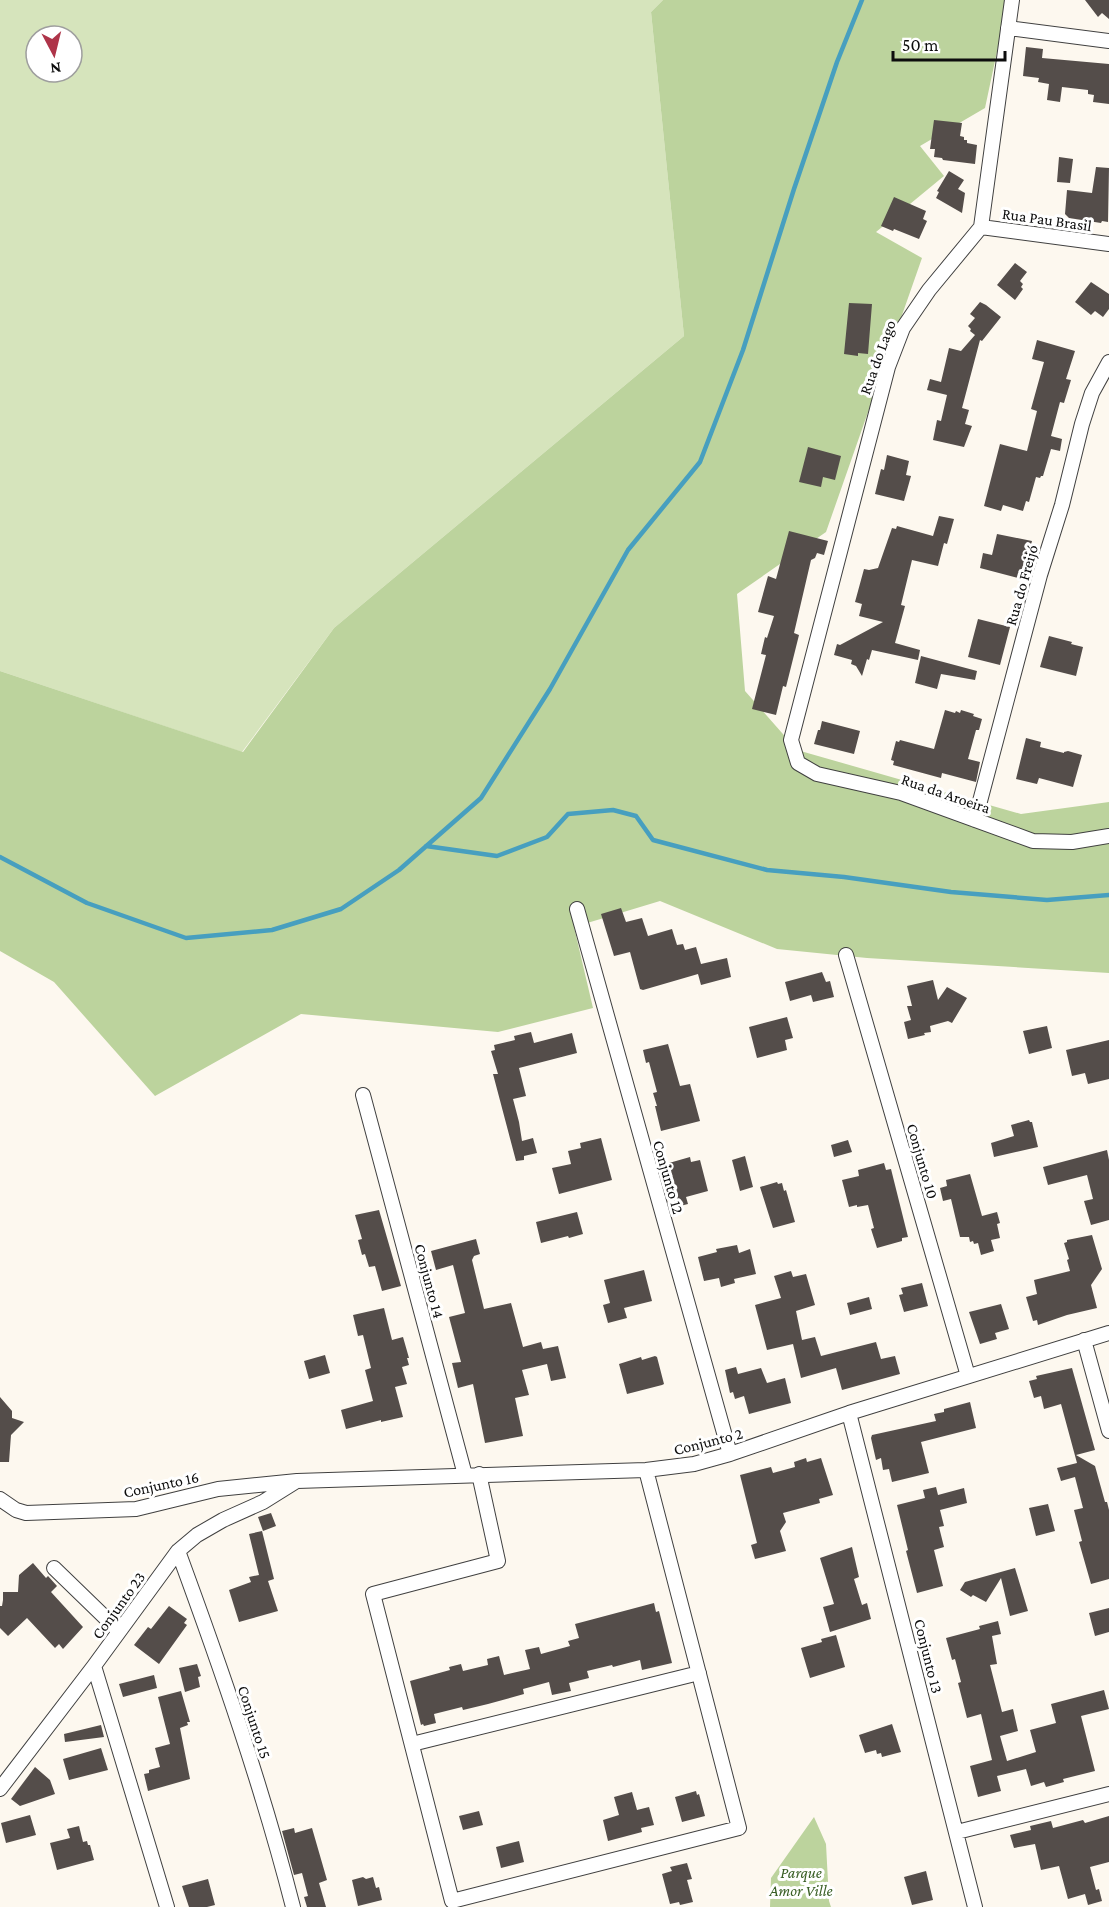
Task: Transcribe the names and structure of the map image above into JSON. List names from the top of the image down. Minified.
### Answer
{"streets":{"street":["Rua Pau Brasil","Rua do Lago","Rua do Freijó","Rua da Aroeira","Conjunto 10","Conjunto 12","Conjunto 14","Conjunto 2","Conjunto 16","Conjunto 23","Conjunto 13","Conjunto 15"]},"crossings":[["Rua Pau Brasil","Rua do Lago"],["Rua do Lago","Rua da Aroeira"],["Rua do Freijó","Rua da Aroeira"],["Conjunto 10","Conjunto 2"],["Conjunto 12","Conjunto 2"],["Conjunto 14","Conjunto 2"],["Conjunto 2","Conjunto 16"],["Conjunto 2","Conjunto 23"],["Conjunto 2","Conjunto 13"],["Conjunto 16","Conjunto 23"],["Conjunto 23","Conjunto 15"]],"parks":["Parque Amor Ville"],"scale_bar":"50 m","north":"bottom"}
